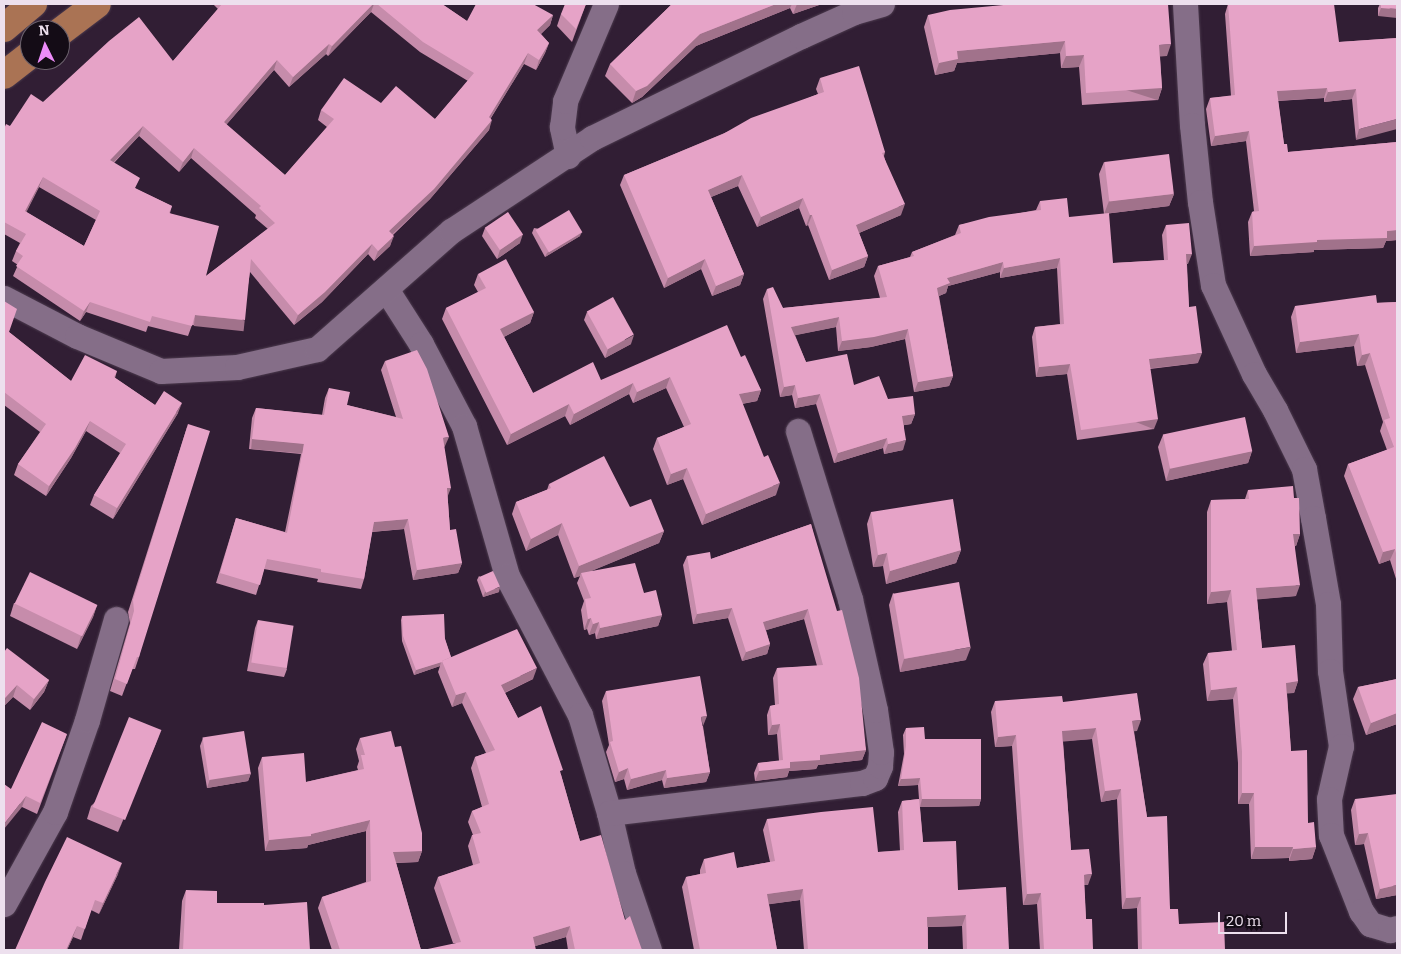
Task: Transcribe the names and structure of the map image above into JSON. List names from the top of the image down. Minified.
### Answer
{"scale_bar":"20 m","north":"top"}
